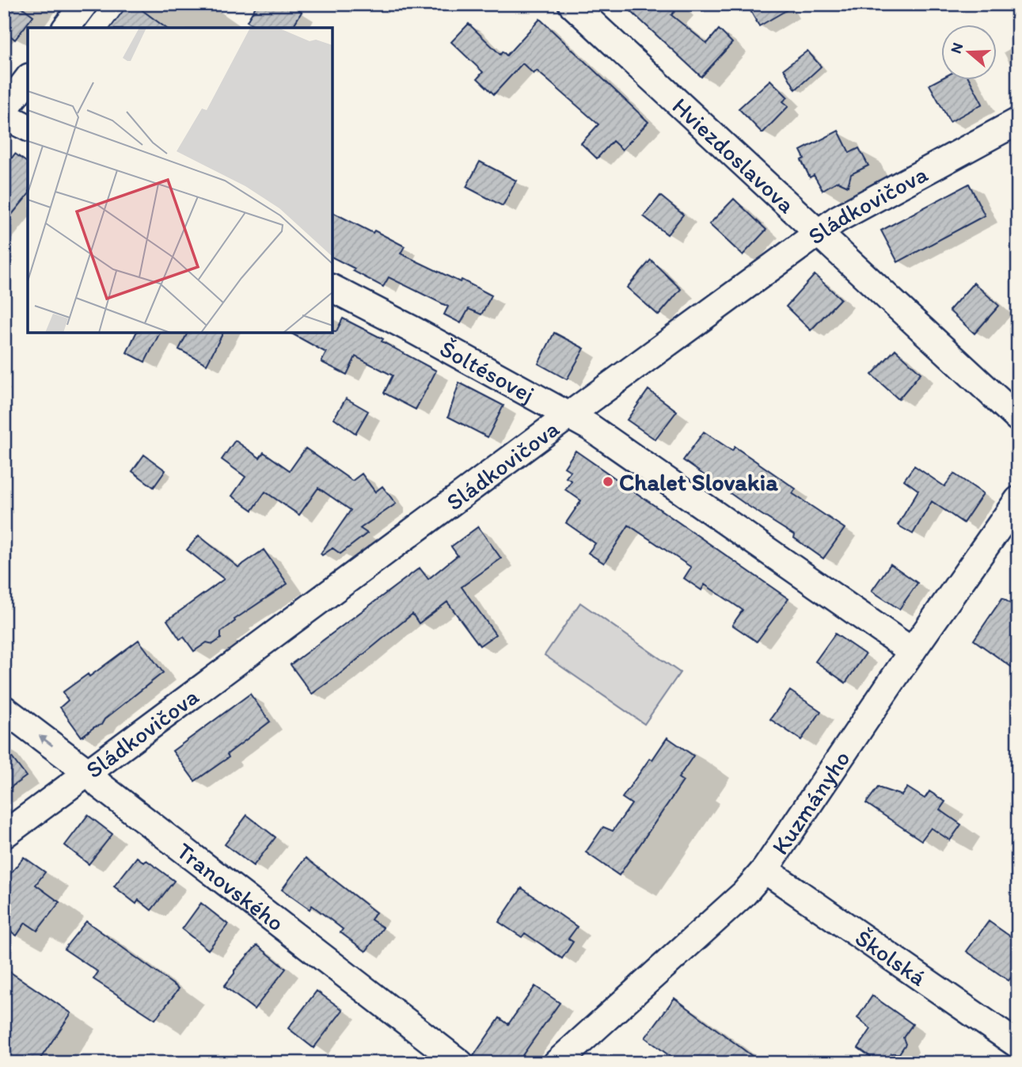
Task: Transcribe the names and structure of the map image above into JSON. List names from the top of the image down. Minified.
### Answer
{"streets":{"street":["Hviezdoslavova","Sládkovičova","Šoltésovej","Kuzmányho","Tranovského","Školská"]},"crossings":[["Hviezdoslavova","Sládkovičova"],["Sládkovičova","Šoltésovej"],["Sládkovičova","Tranovského"],["Šoltésovej","Kuzmányho"],["Kuzmányho","Školská"]],"places":["Chalet Slovakia"],"north":"left"}
